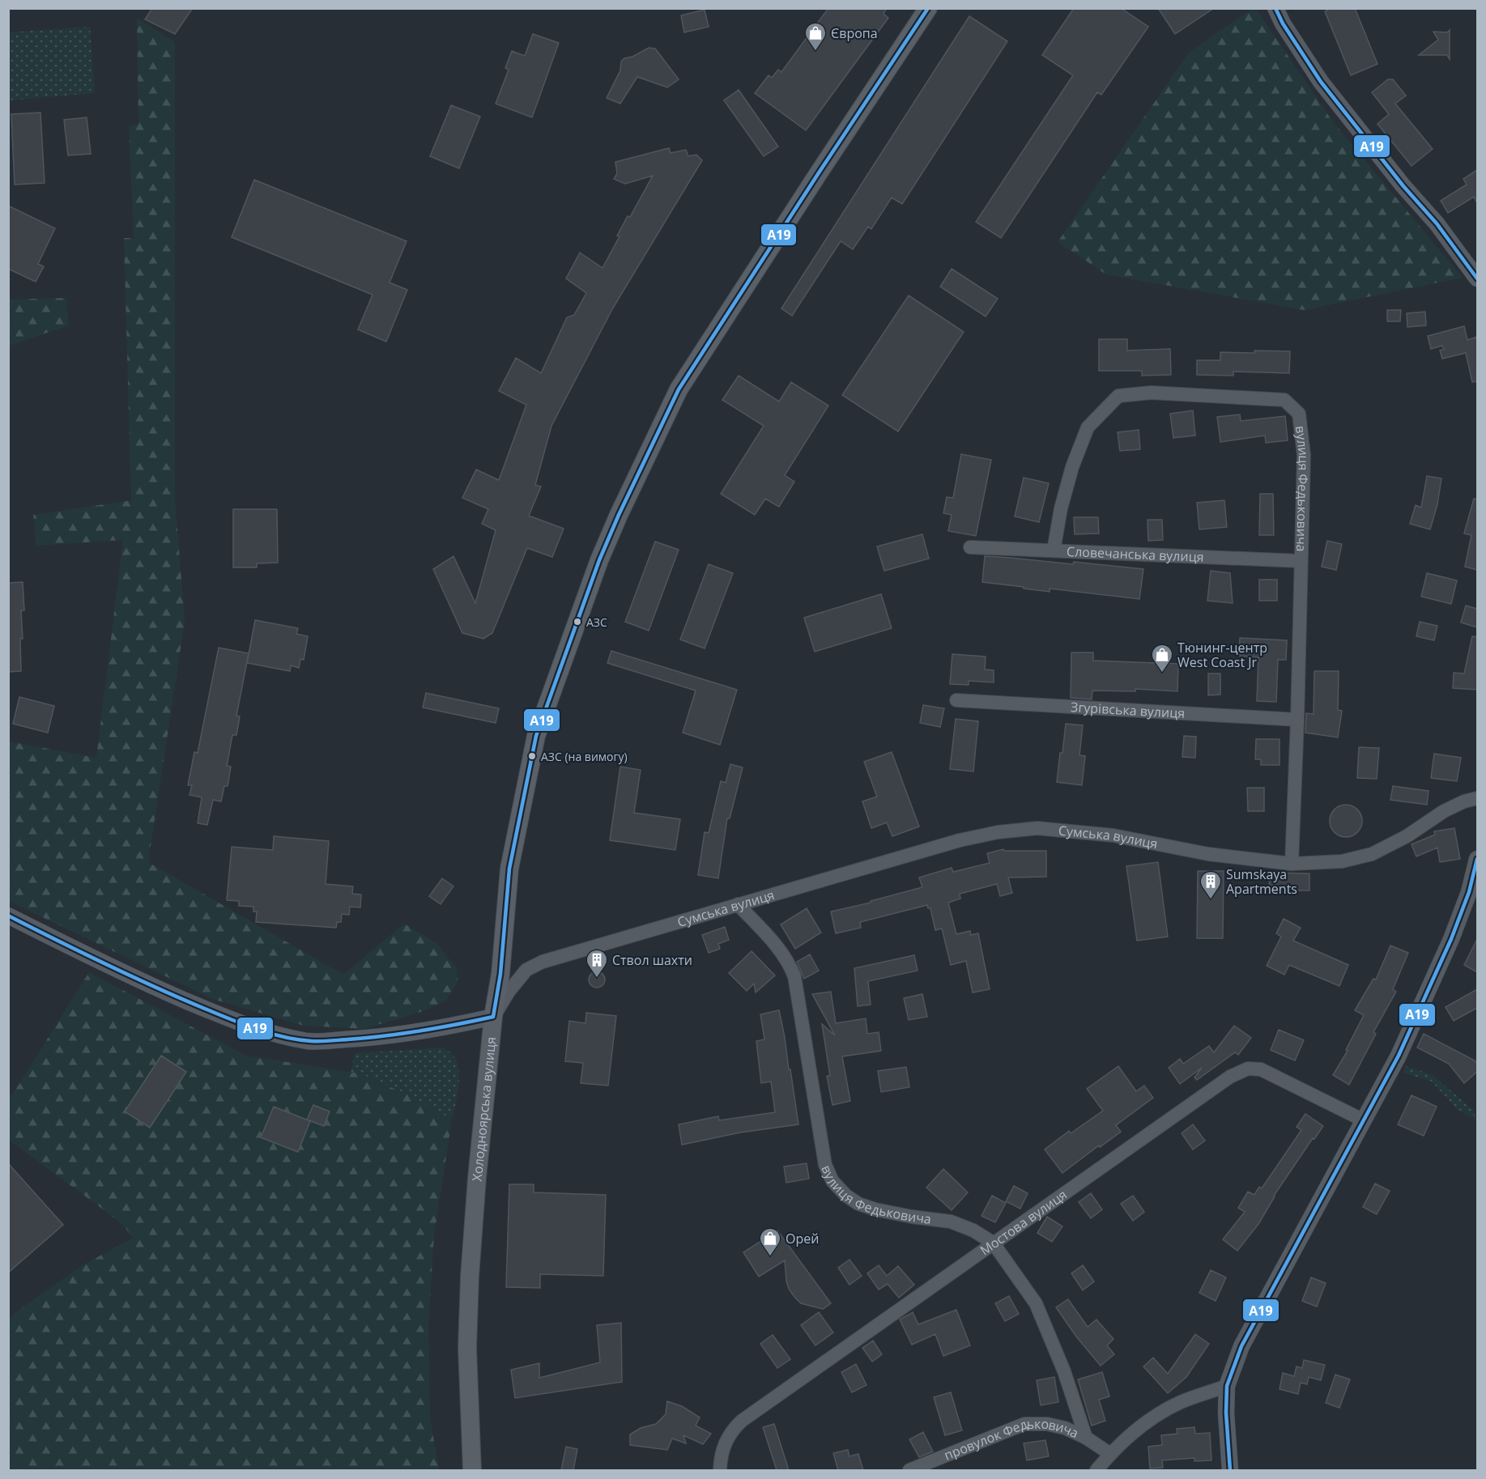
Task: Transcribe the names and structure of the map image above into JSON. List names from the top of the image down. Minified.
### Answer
{"streets":{"main road":["Холодноярська вулиця"],"street":["вулиця Федьковича","Словечанська вулиця","Згурівська вулиця","Сумська вулиця","Мостова вулиця","провулок Федьковича"]},"crossings":[["вулиця Федьковича","Словечанська вулиця"],["вулиця Федьковича","Згурівська вулиця"],["вулиця Федьковича","Сумська вулиця"],["вулиця Федьковича","Мостова вулиця"],["вулиця Федьковича","провулок Федьковича"],["Сумська вулиця","Холодноярська вулиця"]],"places":{"shop":["Європа","Тюнинг-центр West Coast Jr","Орей"],"other":["АЗС","АЗС (на вимогу)"],"building":["Sumskaya Apartments","Ствол шахти"]},"lines":["transit line А19"]}
